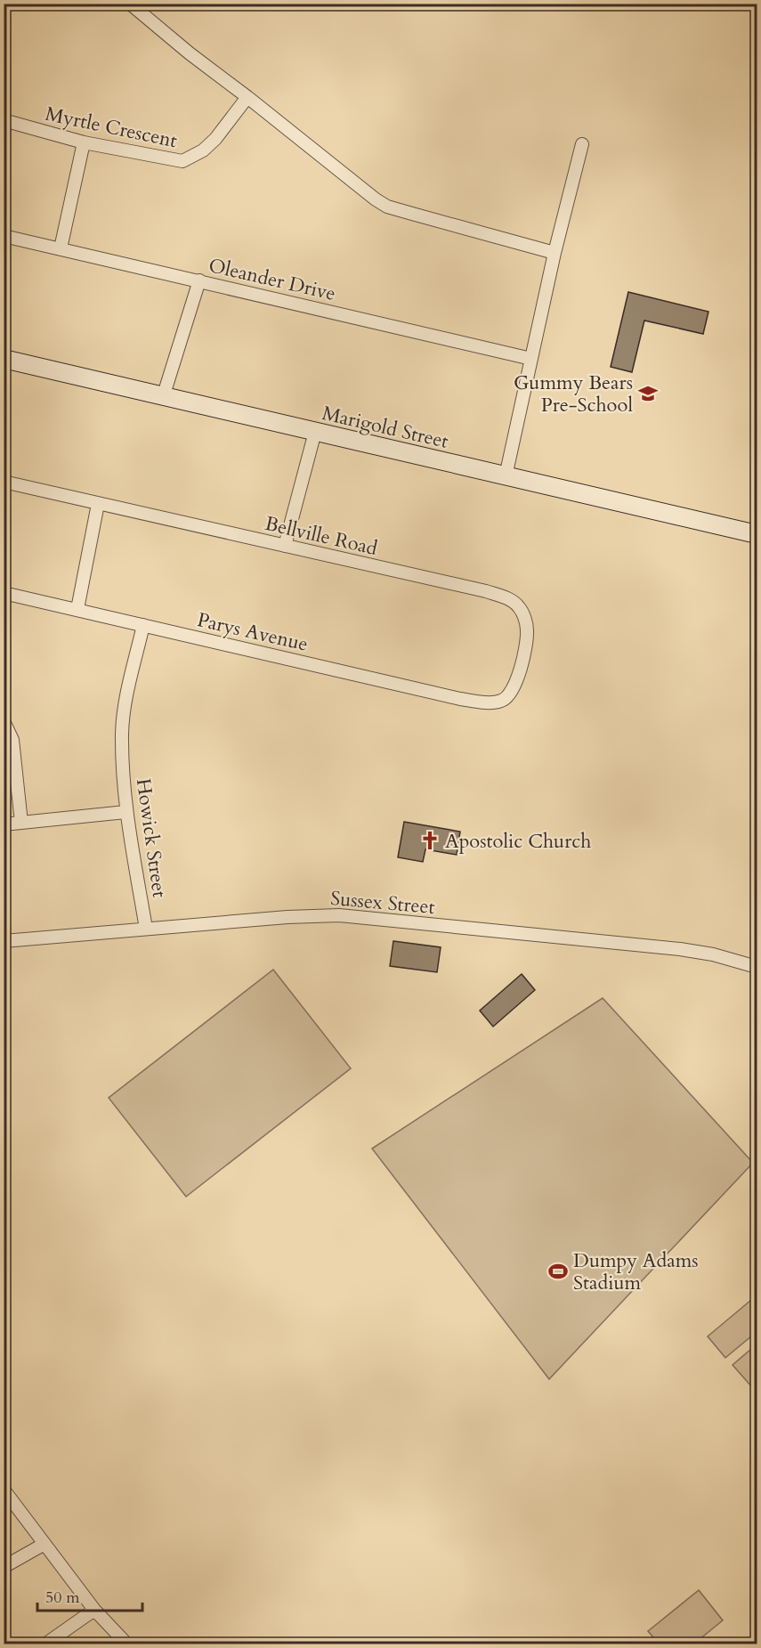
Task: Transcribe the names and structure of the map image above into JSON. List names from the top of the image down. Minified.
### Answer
{"streets":{"street":["Myrtle Crescent","Oleander Drive","Marigold Street","Bellville Road","Parys Avenue","Howick Street","Sussex Street"]},"crossings":[["Bellville Road","Parys Avenue"],["Parys Avenue","Howick Street"],["Howick Street","Sussex Street"]],"places":{"school or university":["Gummy Bears Pre-School"],"church":["Apostolic Church"],"sports":["Dumpy Adams Stadium"]},"scale_bar":"50 m"}
